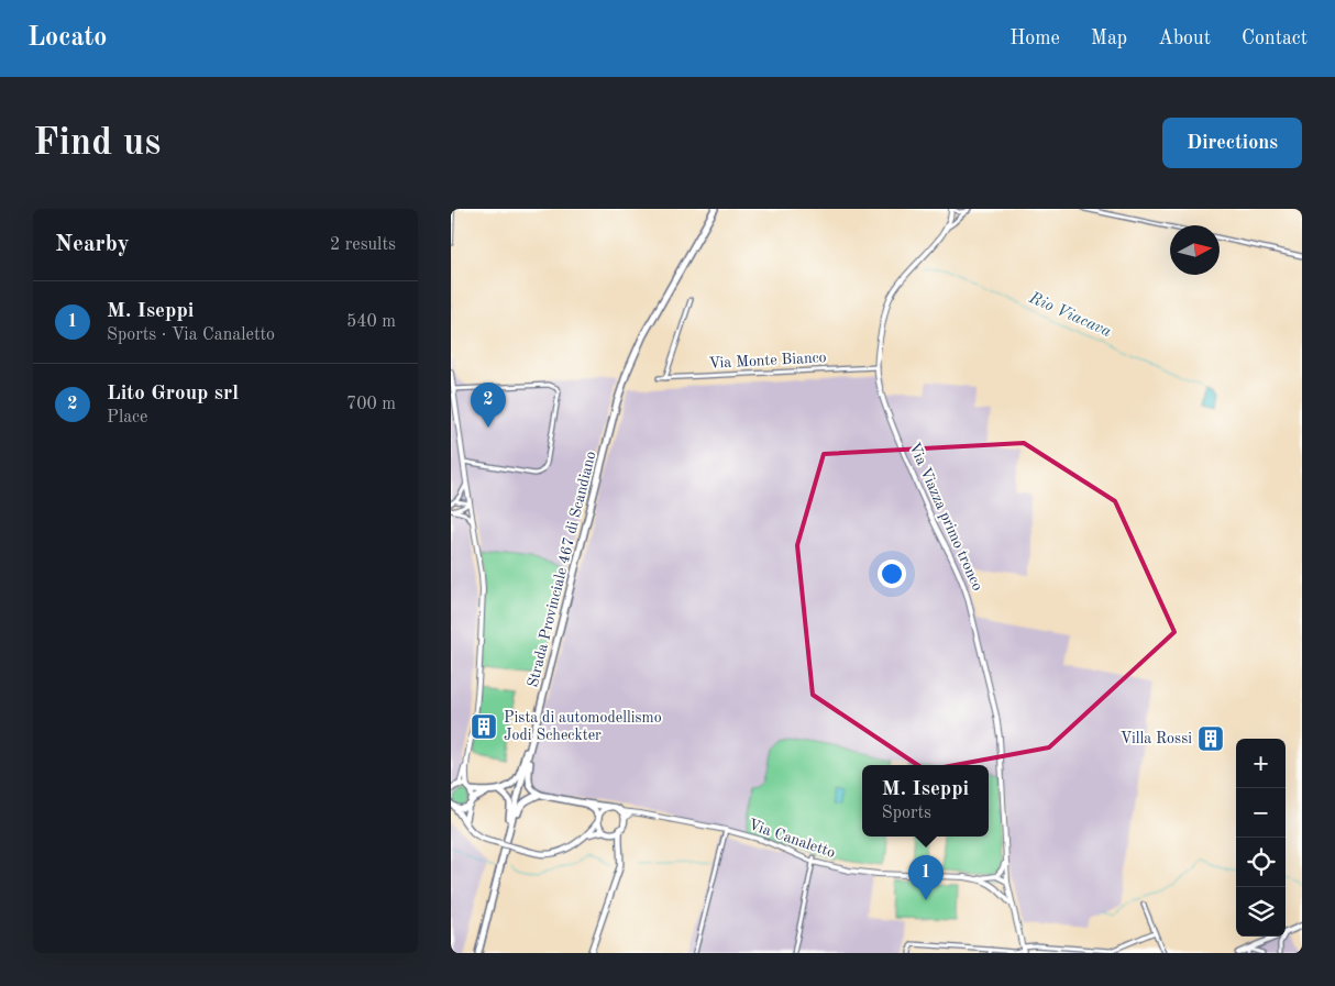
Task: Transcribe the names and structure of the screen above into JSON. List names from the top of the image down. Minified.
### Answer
{"streets":{"main road":["Strada Provinciale 467 di Scandiano"],"street":["Via Monte Bianco","Via Viazza primo tronco","Via Canaletto"]},"crossings":[["Via Monte Bianco","Via Viazza primo tronco"],["Via Viazza primo tronco","Via Canaletto"]],"water":["Rio Viacava"],"places":{"building":["Pista di automodellismo Jodi Scheckter","Villa Rossi"]},"north":"right","page":{"header":"Locato","nav":["Home","Map","About","Contact"],"buttons":"Directions","title":"Find us","heading":["Nearby","2 results"],"list":[{"mark":"1","name":"M. Iseppi","note":"Sports · Via Canaletto","value":"540 m"},{"mark":"2","name":"Lito Group srl","note":"Place","value":"700 m"}],"pins":["2","1"],"map_buttons":["+","−"],"popup":["M. Iseppi","Sports"]}}
